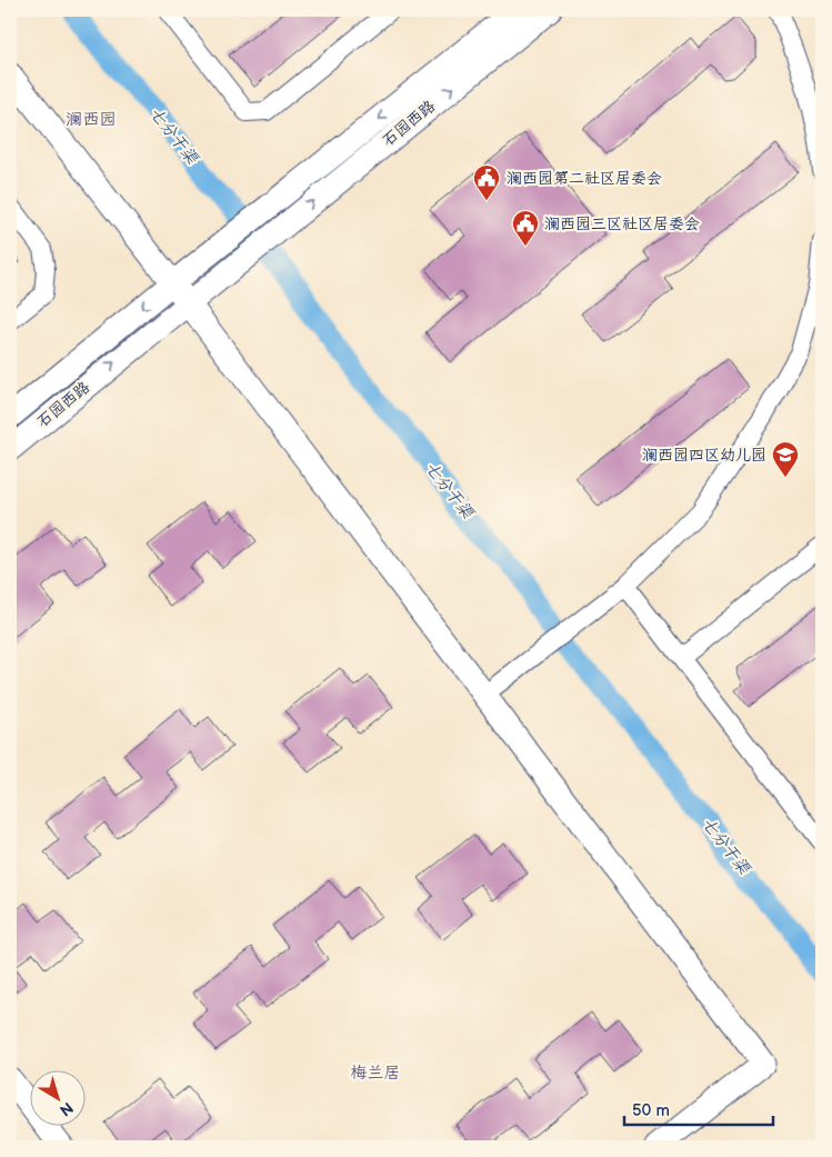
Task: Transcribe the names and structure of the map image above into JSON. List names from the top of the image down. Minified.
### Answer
{"streets":{"street":["石园西路"]},"districts":["澜西园","梅兰居"],"water":["七分干渠"],"places":{"public building":["澜西园第二社区居委会","澜西园三区社区居委会"],"school or university":["澜西园四区幼儿园"]},"scale_bar":"50 m","north":"bottom right"}
